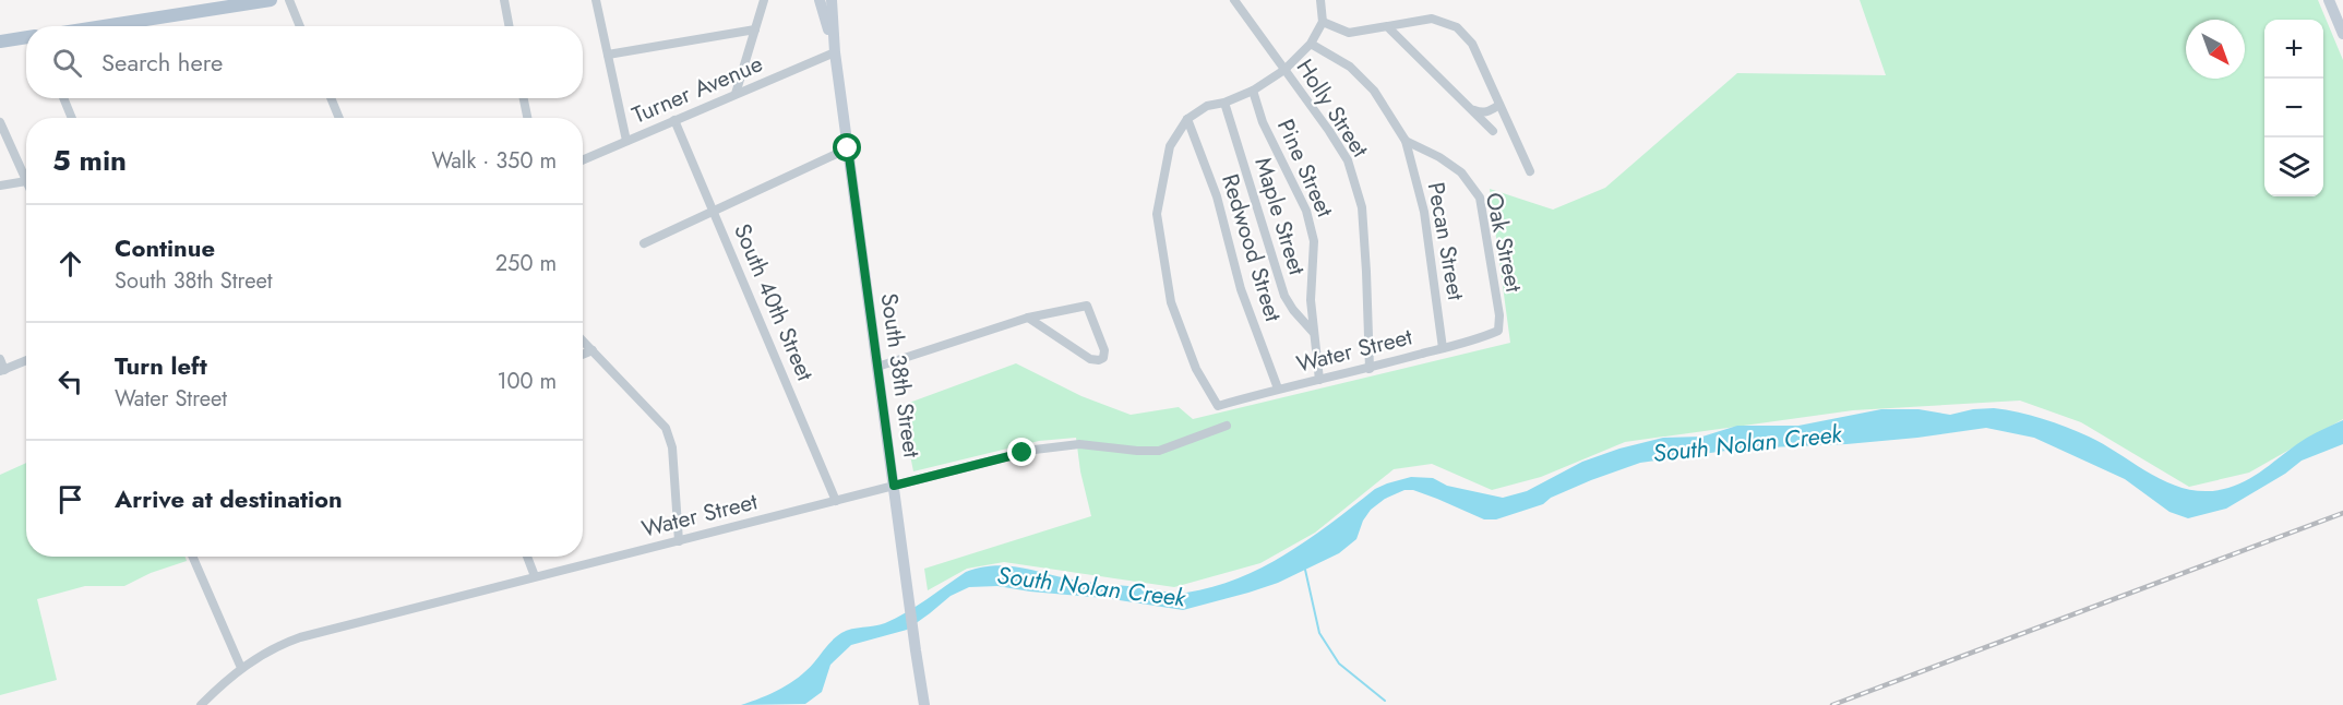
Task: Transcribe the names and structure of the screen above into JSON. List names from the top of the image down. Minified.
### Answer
{"streets":{"main road":["South 38th Street"],"street":["Turner Avenue","Holly Street","Pine Street","Maple Street","Pecan Street","Oak Street","Redwood Street","South 40th Street","Water Street"]},"crossings":[["Turner Avenue","South 40th Street"],["Turner Avenue","South 38th Street"],["Holly Street","Water Street"],["Pine Street","Maple Street"],["Pine Street","Water Street"],["Pecan Street","Oak Street"],["Pecan Street","Water Street"],["Oak Street","Water Street"],["Redwood Street","Water Street"],["South 40th Street","Water Street"],["Water Street","South 38th Street"]],"water":["South Nolan Creek"],"north":"bottom right","page":{"map_buttons":["+","−"],"search":"Search here","heading":["5 min","Walk · 350 m"],"list":[["Continue","South 38th Street","250 m"],["Turn left","Water Street","100 m"],"Arrive at destination"]}}
